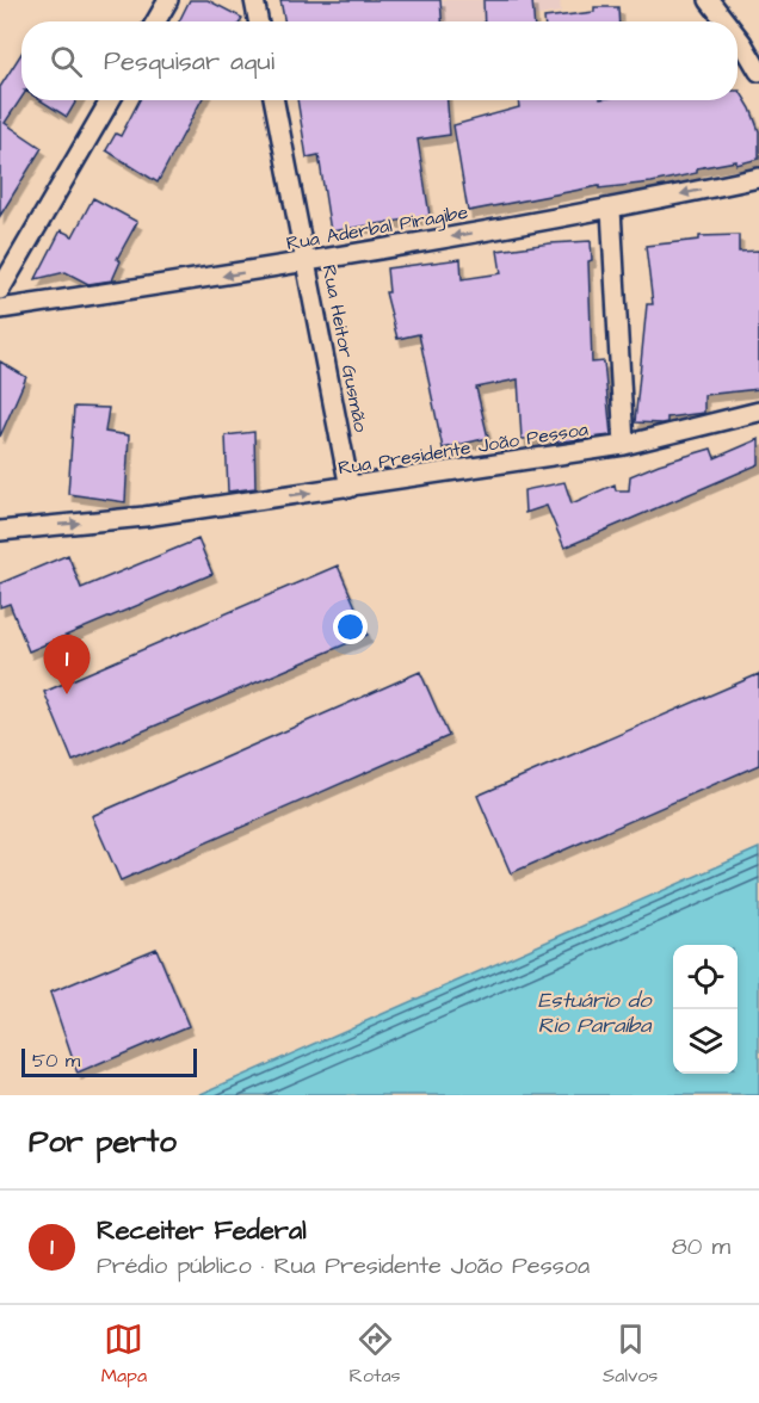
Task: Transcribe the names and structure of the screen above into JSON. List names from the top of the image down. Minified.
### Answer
{"streets":{"street":["Rua Aderbal Piragibe","Rua Heitor Gusmão","Rua Presidente João Pessoa"]},"crossings":[["Rua Aderbal Piragibe","Rua Heitor Gusmão"],["Rua Heitor Gusmão","Rua Presidente João Pessoa"]],"one_way":["Rua Aderbal Piragibe","Rua Presidente João Pessoa"],"water":["Estuário do Rio Paraíba"],"scale_bar":"50 m","page":{"search":"Pesquisar aqui","pins":"1","scale":"50 m","heading":"Por perto","list":[{"mark":"1","name":"Receiter Federal","note":"Prédio público · Rua Presidente João Pessoa","value":"80 m"}],"nav":["Mapa","Rotas","Salvos"]}}
